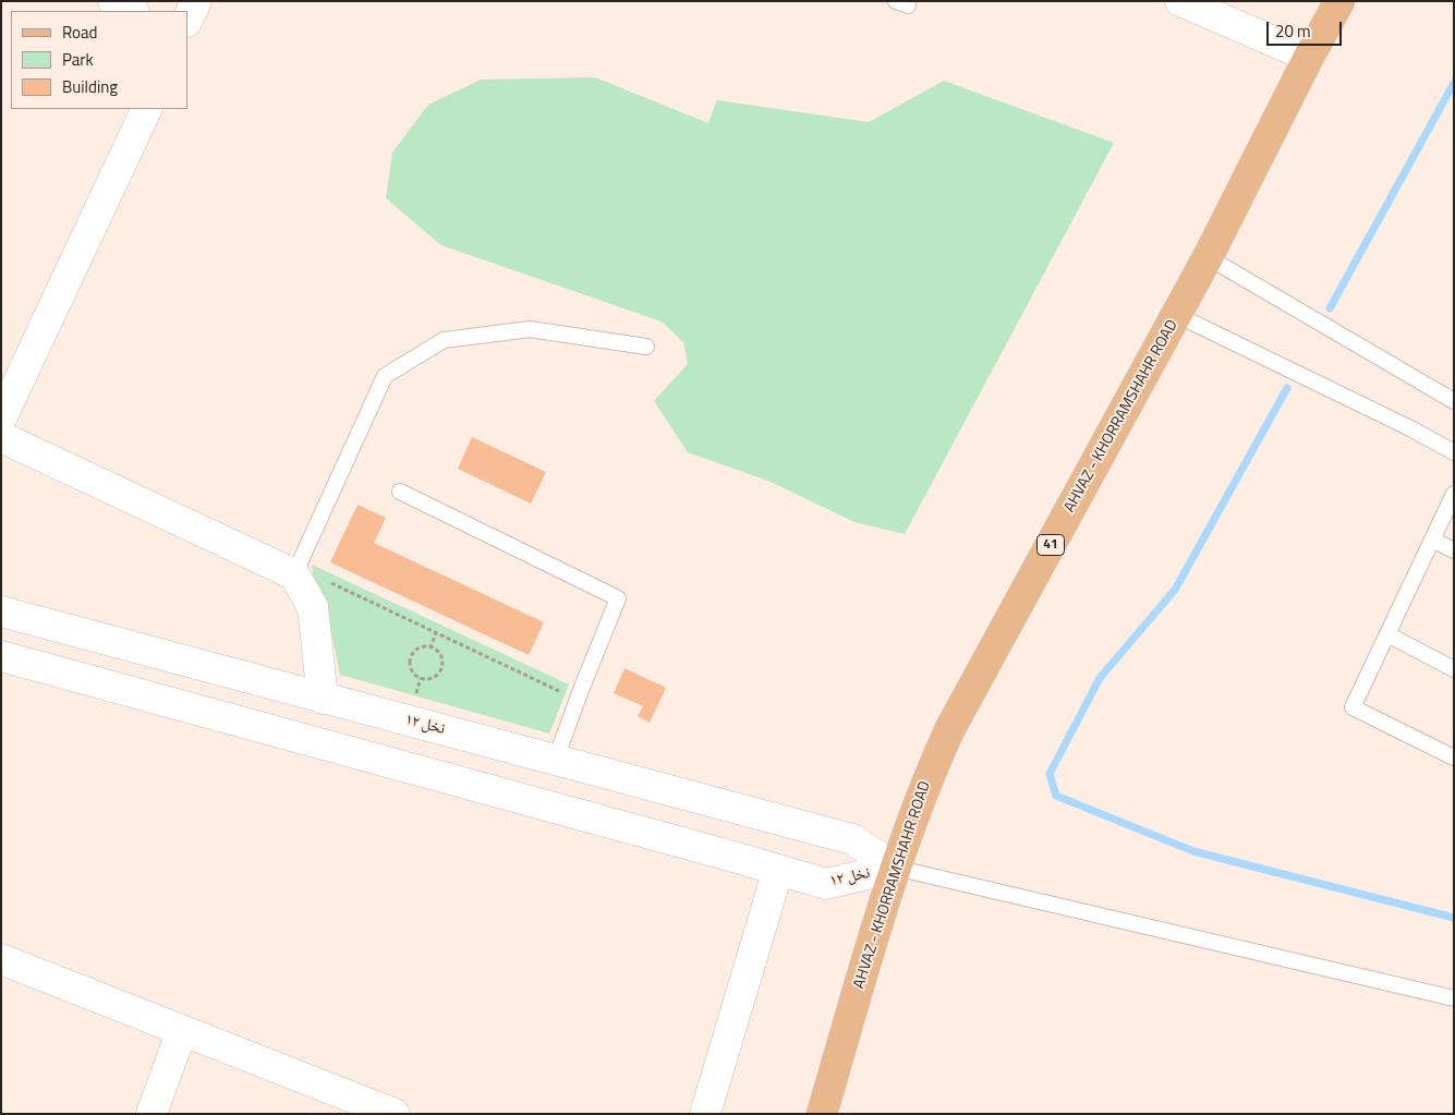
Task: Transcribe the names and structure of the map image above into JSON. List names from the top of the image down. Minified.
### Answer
{"streets":{"main road":["AHVAZ - KHORRAMSHAHR ROAD","41"],"street":["نخل ۱۲"]},"crossings":[["AHVAZ - KHORRAMSHAHR ROAD","نخل ۱۲"]],"legend":["Road","Park","Building"],"scale_bar":"20 m"}
